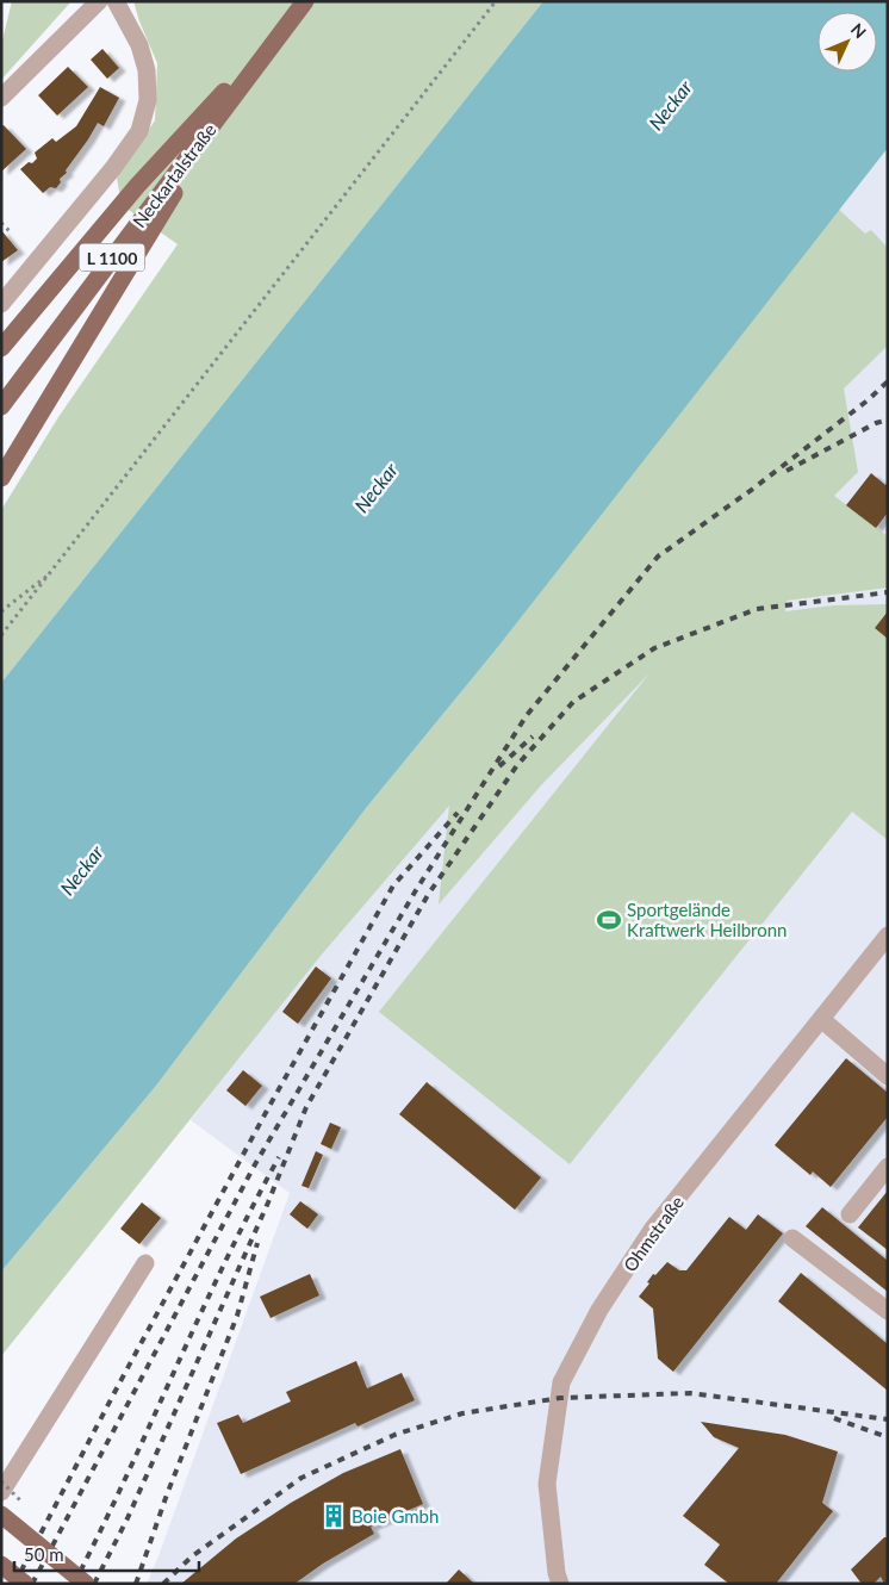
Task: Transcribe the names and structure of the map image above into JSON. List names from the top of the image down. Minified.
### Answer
{"streets":{"main road":["Neckartalstraße","L 1100"],"street":["Ohmstraße"]},"water":["Neckar"],"places":{"sports":["Sportgelände Kraftwerk Heilbronn"],"building":["Boie Gmbh"]},"scale_bar":"50 m","north":"top right"}
